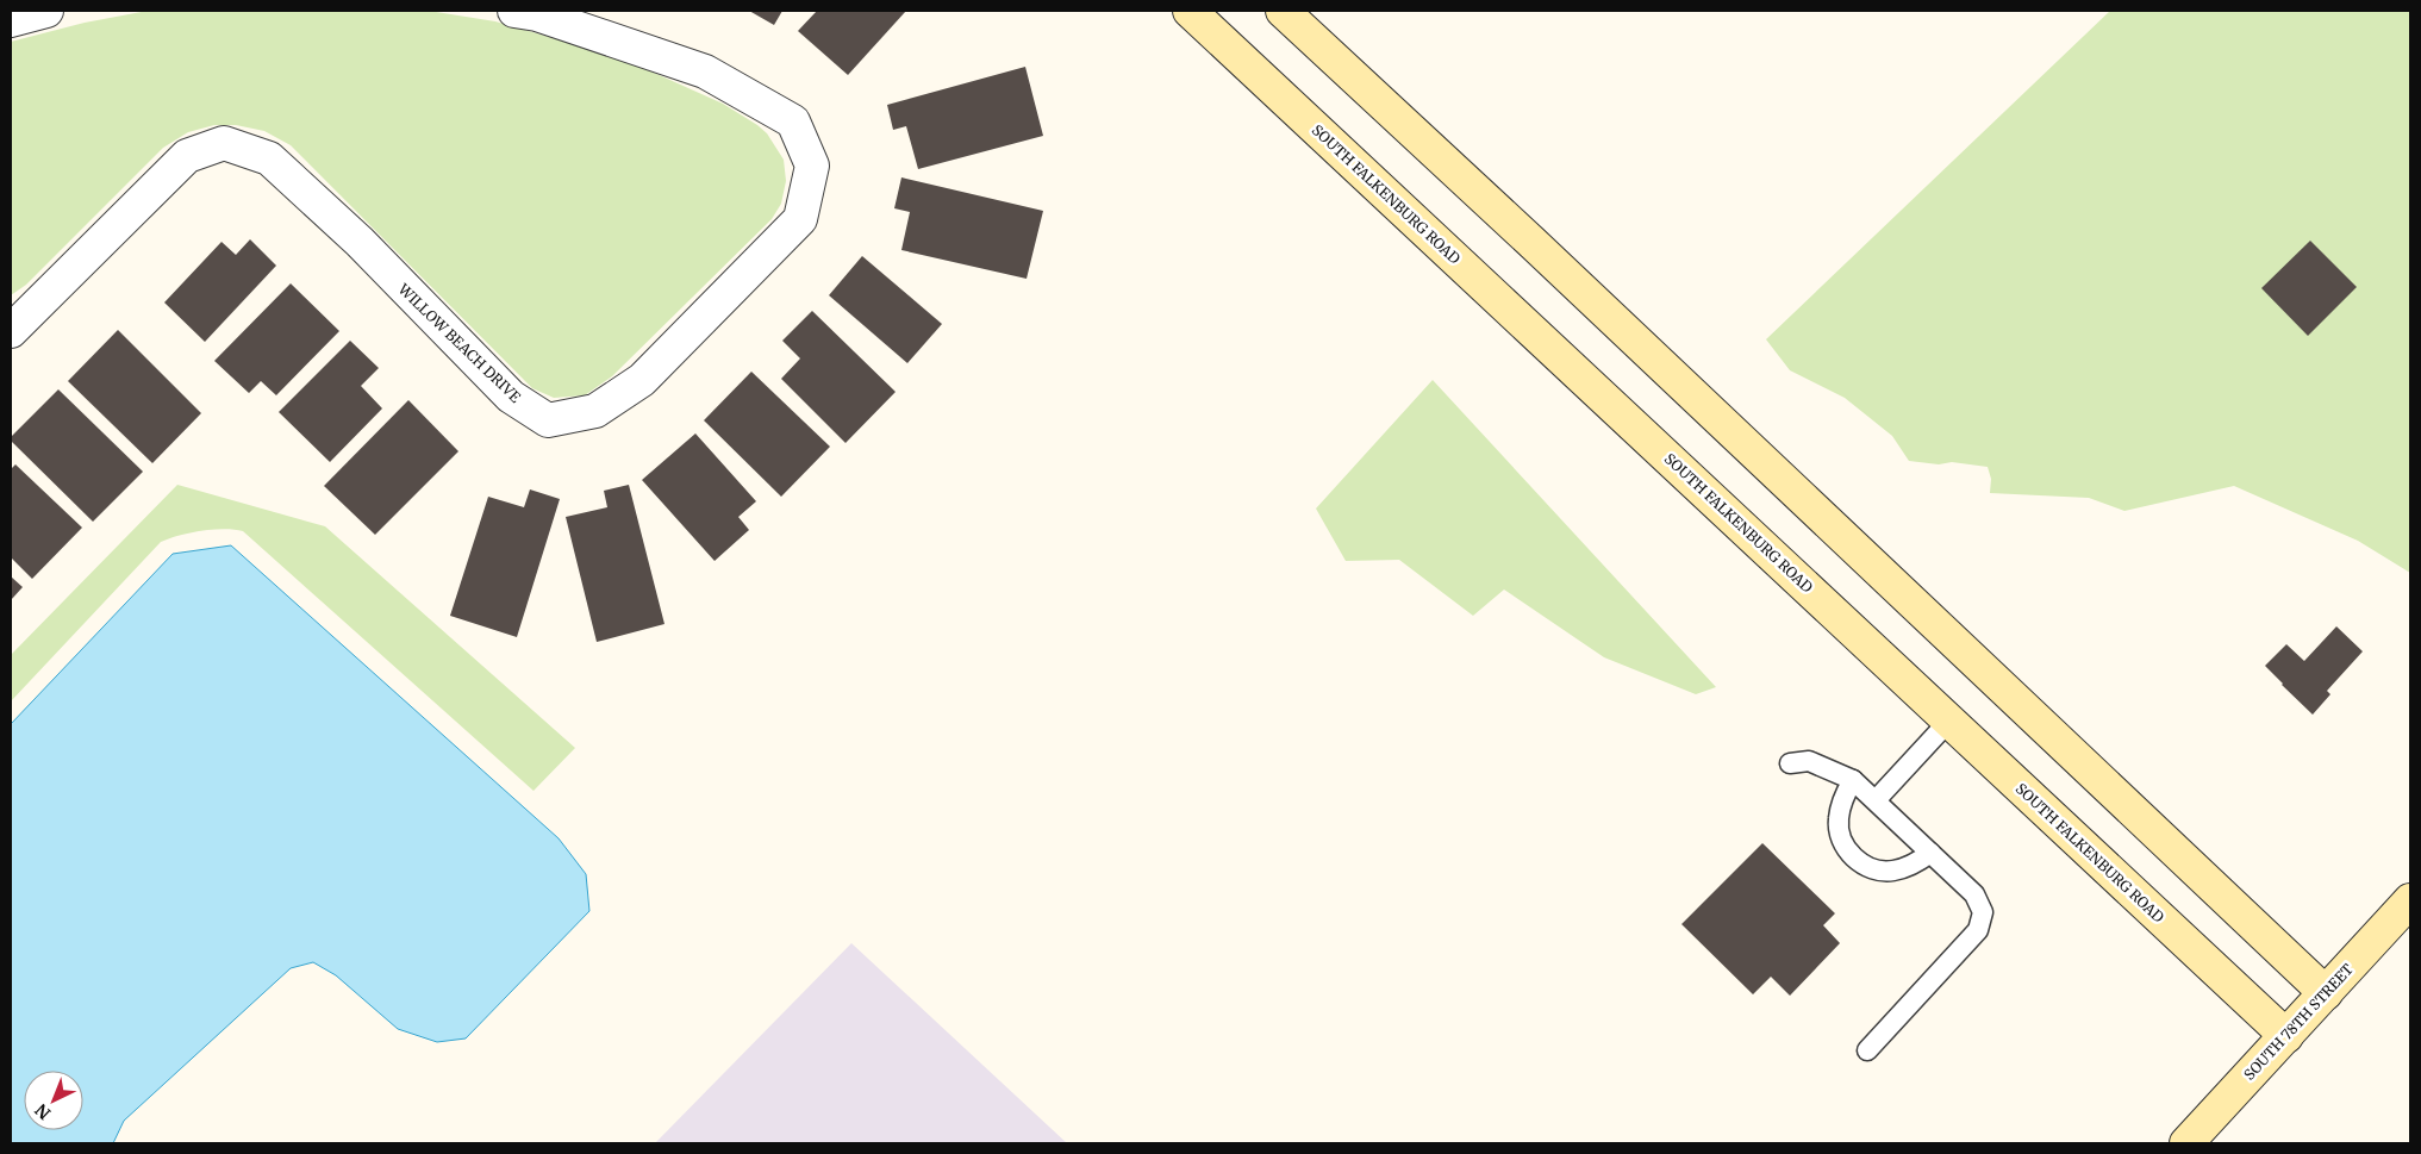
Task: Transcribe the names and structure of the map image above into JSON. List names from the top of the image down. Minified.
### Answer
{"streets":{"street":["SOUTH FALKENBURG ROAD","WILLOW BEACH DRIVE","SOUTH 78TH STREET"]},"crossings":[["SOUTH FALKENBURG ROAD","SOUTH 78TH STREET"]],"north":"bottom left"}
